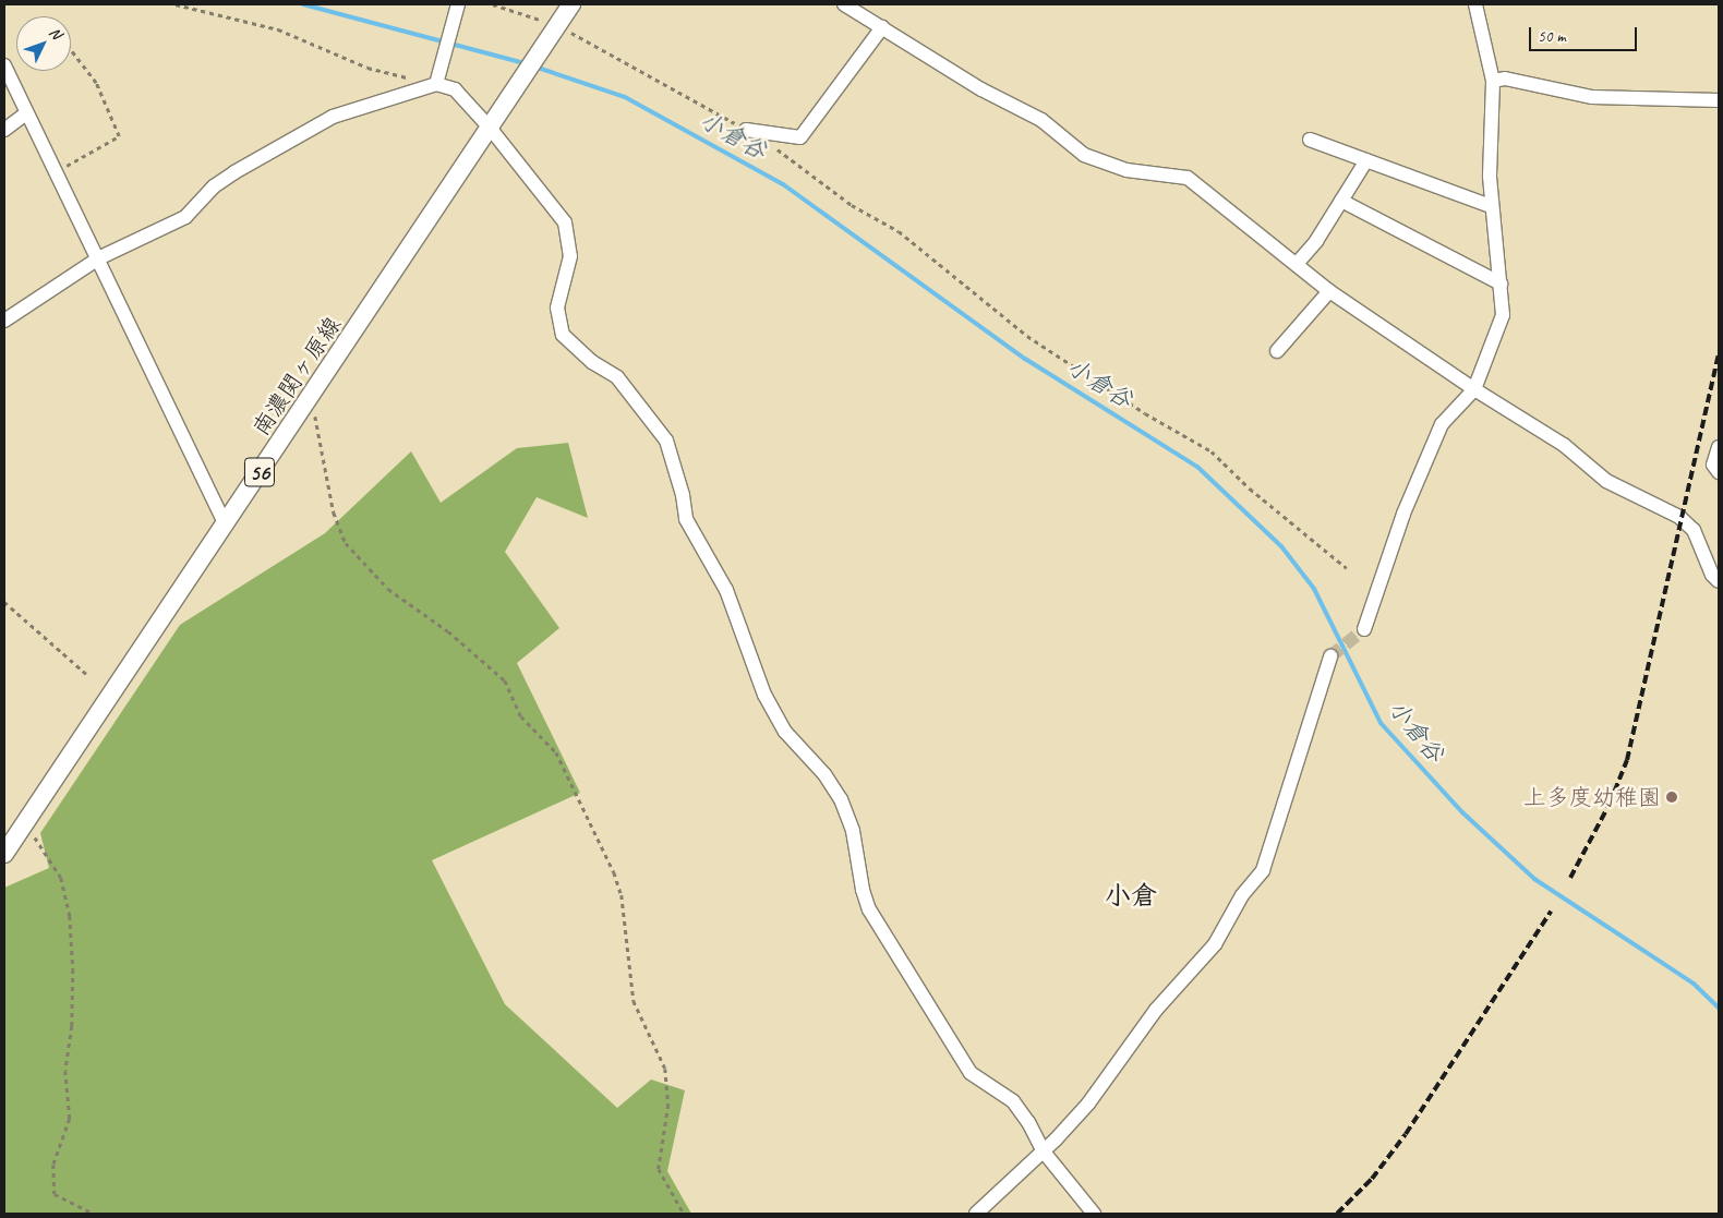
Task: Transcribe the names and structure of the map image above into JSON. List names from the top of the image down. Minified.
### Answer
{"streets":{"main road":["南濃関ヶ原線","56"]},"districts":["小倉"],"water":["小倉谷"],"places":["上多度幼稚園"],"scale_bar":"50 m","north":"top right"}
